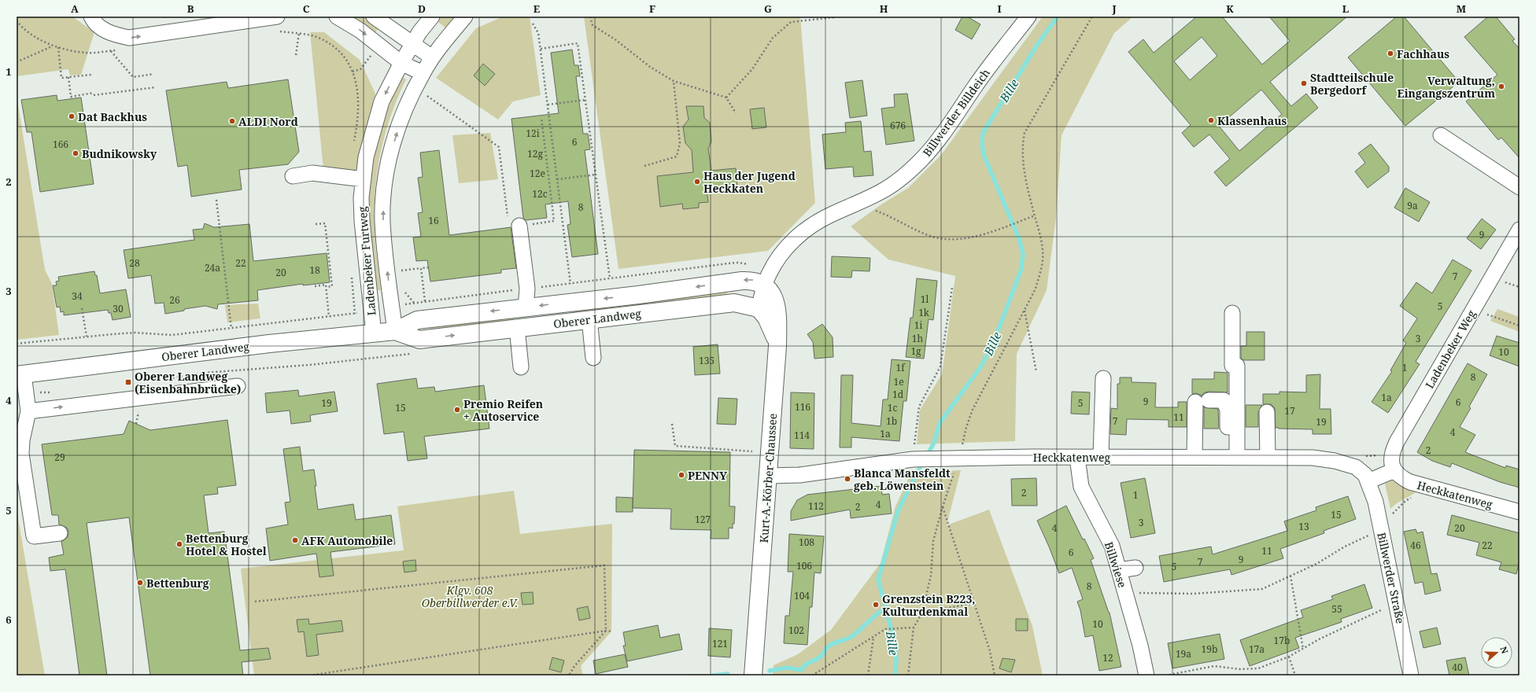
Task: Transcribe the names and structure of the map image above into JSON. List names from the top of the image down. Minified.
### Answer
{"streets":{"main road":["Oberer Landweg","Kurt-A.-Körber-Chaussee"],"street":["Billwerder Billdeich","Ladenbeker Furtweg","Ladenbeker Weg","Heckkatenweg","Billwiese","Billwerder Straße"]},"crossings":[["Billwerder Billdeich","Oberer Landweg"],["Billwerder Billdeich","Kurt-A.-Körber-Chaussee"],["Ladenbeker Furtweg","Oberer Landweg"],["Oberer Landweg","Kurt-A.-Körber-Chaussee"],["Ladenbeker Weg","Heckkatenweg"],["Heckkatenweg","Kurt-A.-Körber-Chaussee"],["Heckkatenweg","Billwiese"],["Heckkatenweg","Billwerder Straße"]],"water":["Bille"],"parks":["Klgv. 608 Oberbillwerder e.V."],"places":{"other":["Fachhaus","Stadtteilschule Bergedorf","Verwaltung, Eingangszentrum","Dat Backhus","Klassenhaus","ALDI Nord","Budnikowsky","Haus der Jugend Heckkaten","Premio Reifen + Autoservice","PENNY","Blanca Mansfeldt geb. Löwenstein","AFK Automobile","Bettenburg Hotel & Hostel","Bettenburg","Grenzstein B223, Kulturdenkmal"],"transit":["Oberer Landweg (Eisenbahnbrücke)"]},"house_numbers":["676","12i","6","166","12g","12e","12c","9a","8","16","9","28","22","24a","18","20","7","34","1l","26","5","30","1k","1i","1h","3","1g","10","135","1f","1","8","1e","1d","1a","9","6","19","5","116","15","1c","17","11","1b","7","19","4","1a","114","2","29","2","1","4","112","2","15","127","3","13","4","20","108","46","22","11","6","9","7","106","5","8","104","55","10","102","17b","121","19b","17a","19a","12","40"],"north":"right","grid":{"columns":["A","B","C","D","E","F","G","H","I","J","K","L","M"],"rows":["1","2","3","4","5","6"]}}
